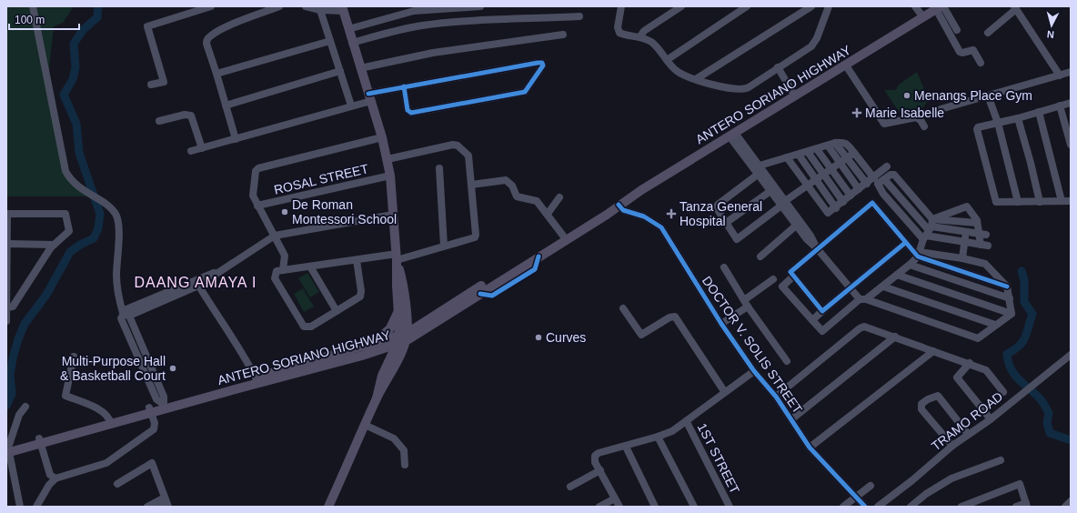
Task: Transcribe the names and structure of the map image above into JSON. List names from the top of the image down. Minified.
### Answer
{"streets":{"main road":["ANTERO SORIANO HIGHWAY"],"street":["ROSAL STREET","DOCTOR V. SOLIS STREET","TRAMO ROAD","1ST STREET"]},"crossings":[["ANTERO SORIANO HIGHWAY","DOCTOR V. SOLIS STREET"]],"districts":["DAANG AMAYA I"],"places":{"other":["Menangs Place Gym","De Roman Montessori School","Curves","Multi-Purpose Hall & Basketball Court"],"health":["Marie Isabelle","Tanza General Hospital"]},"scale_bar":"100 m","north":"bottom"}
